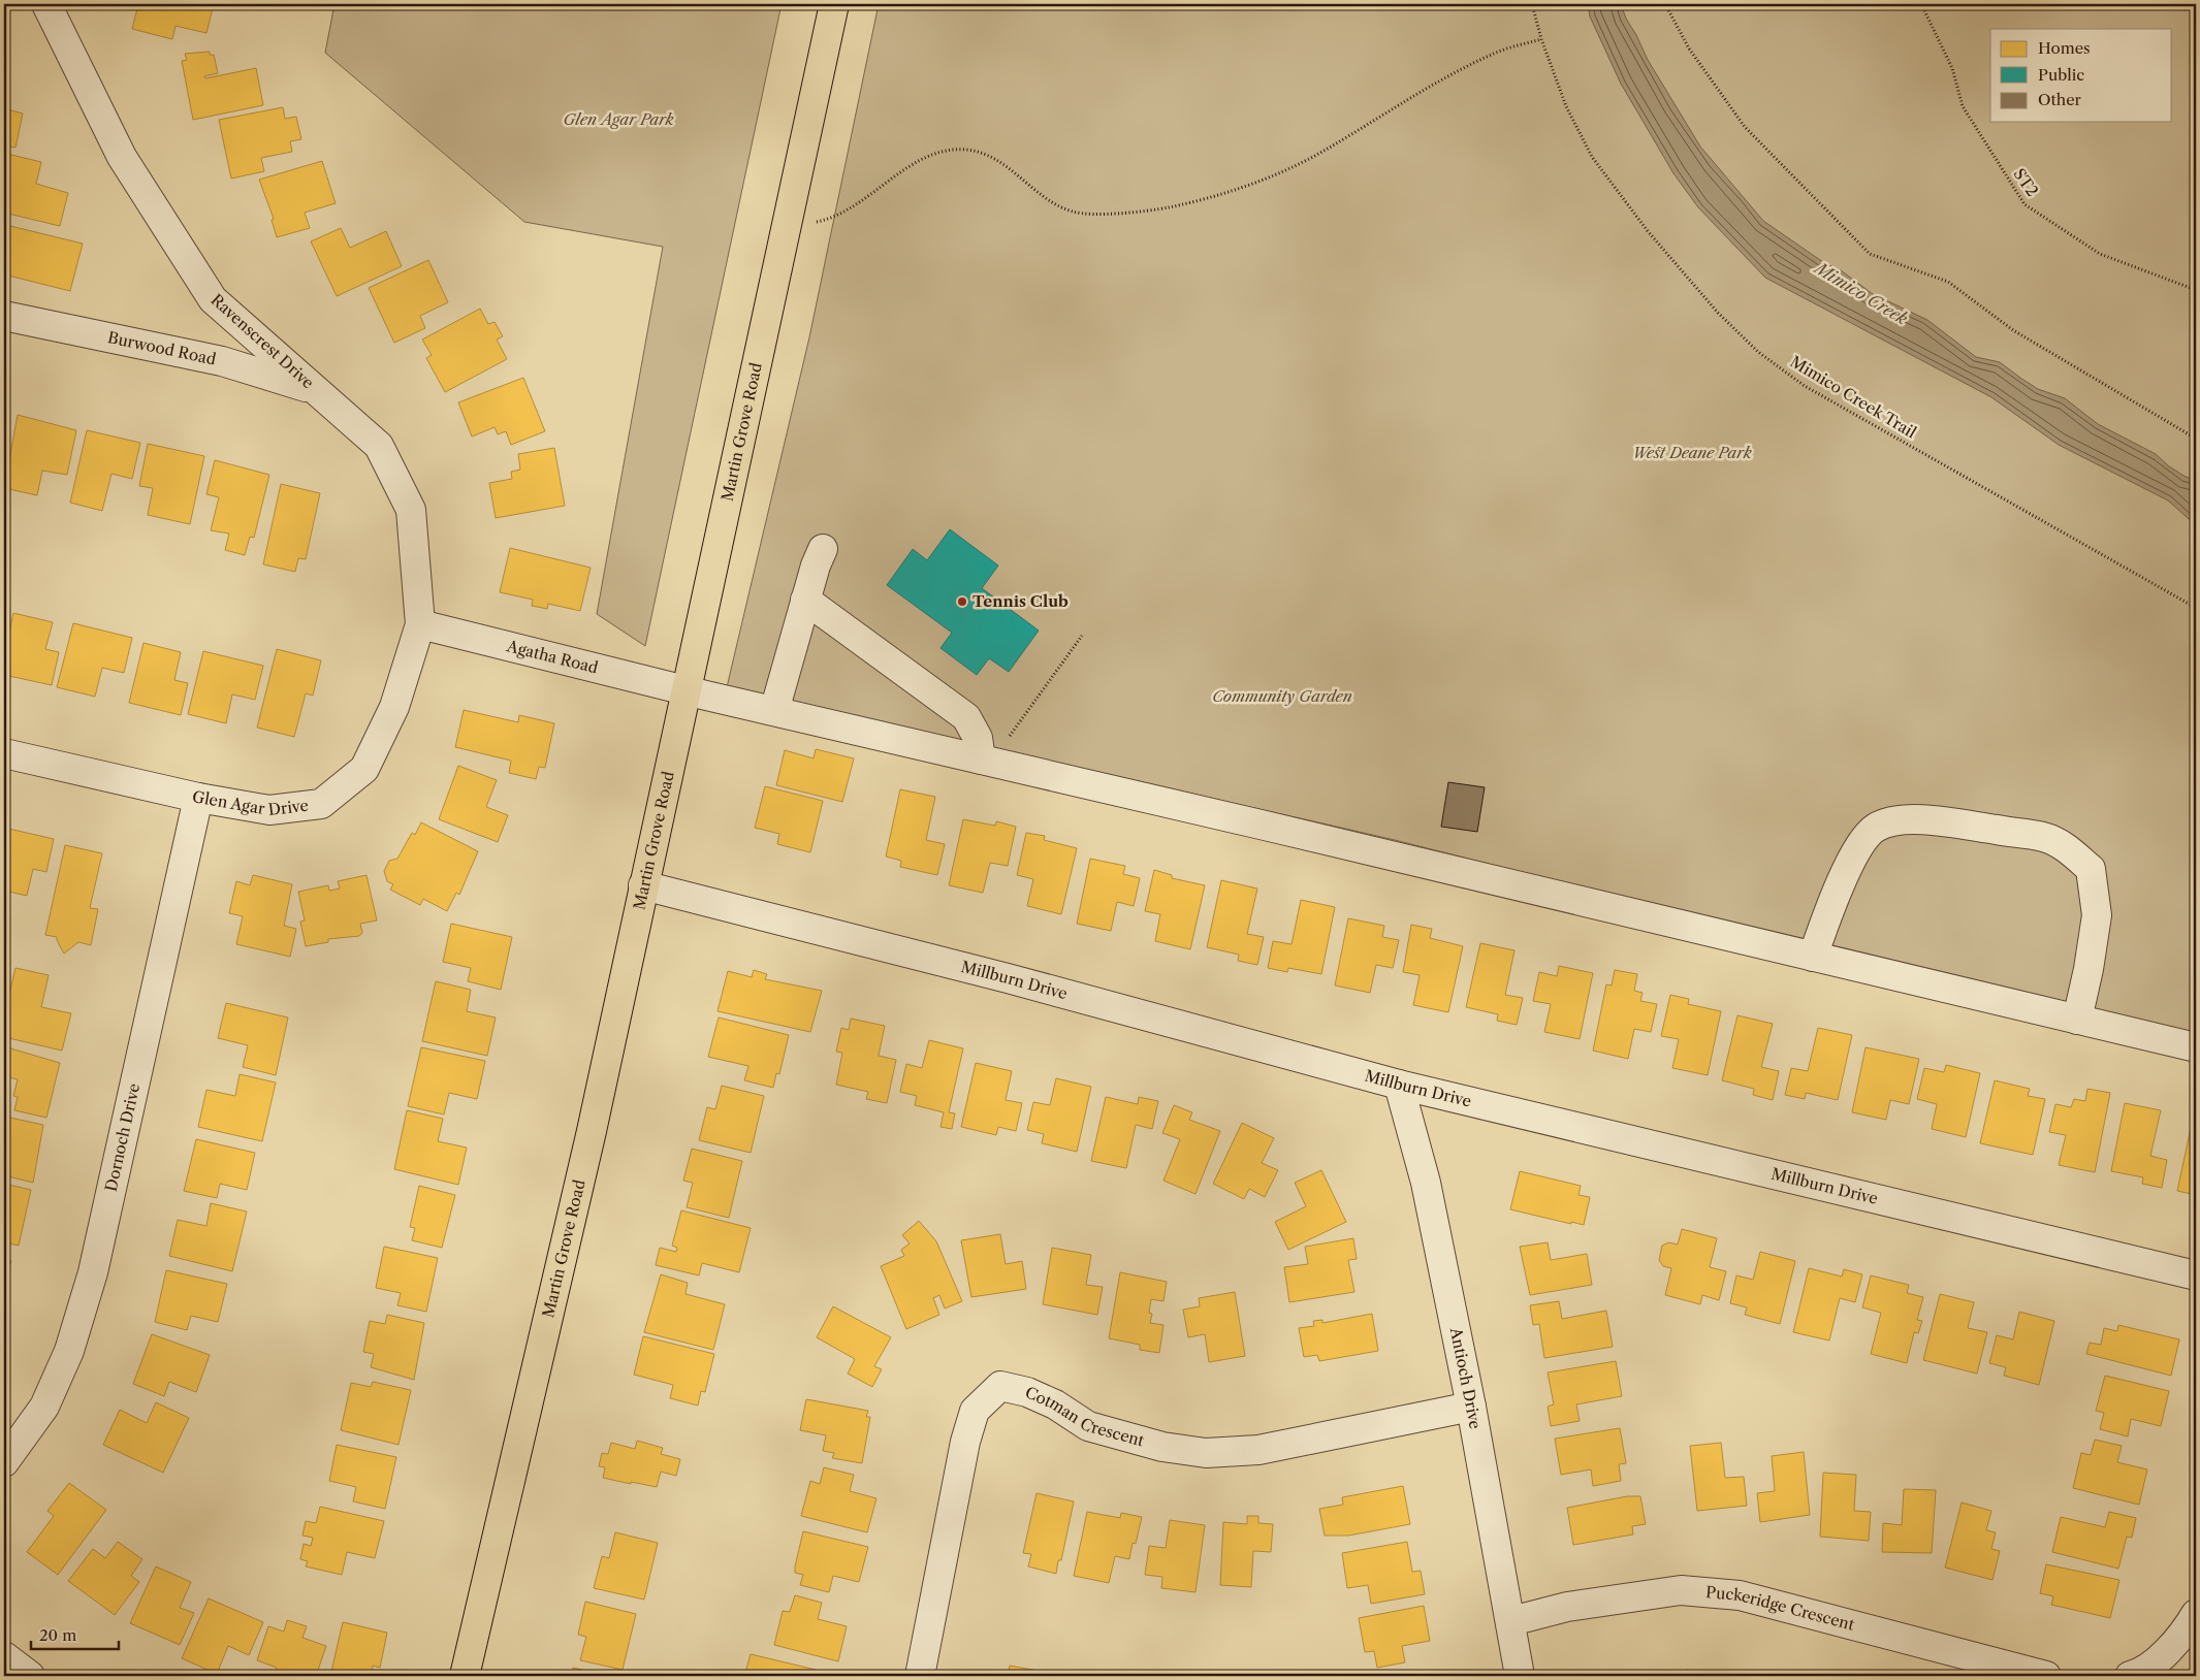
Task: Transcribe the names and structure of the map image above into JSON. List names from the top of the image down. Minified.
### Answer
{"streets":{"main road":["Martin Grove Road"],"street":["Ravenscrest Drive","Burwood Road","Agatha Road","Glen Agar Drive","Millburn Drive","Dornoch Drive","Antioch Drive","Cotman Crescent","Puckeridge Crescent"],"path":["ST2","Mimico Creek Trail"]},"crossings":[["Ravenscrest Drive","Burwood Road"],["Ravenscrest Drive","Agatha Road"],["Ravenscrest Drive","Glen Agar Drive"],["Martin Grove Road","Agatha Road"],["Martin Grove Road","Millburn Drive"],["Agatha Road","Glen Agar Drive"],["Glen Agar Drive","Dornoch Drive"],["Millburn Drive","Antioch Drive"],["Antioch Drive","Cotman Crescent"],["Antioch Drive","Puckeridge Crescent"]],"water":["Mimico Creek"],"parks":["Glen Agar Park","West Deane Park","Community Garden"],"places":["Tennis Club"],"legend":["Homes","Public","Other"],"scale_bar":"20 m"}
